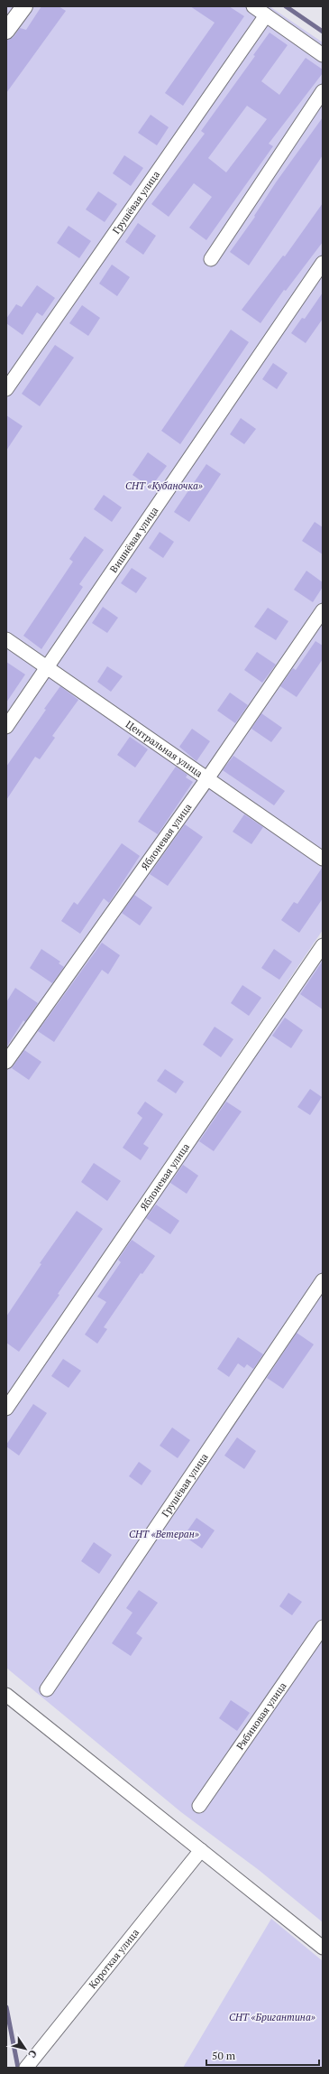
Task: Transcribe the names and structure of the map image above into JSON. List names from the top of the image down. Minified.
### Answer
{"streets":{"street":["Грушёвая улица","Вишнёвая улица","Центральная улица","Яблоневая улица","Рябиновая улица","Короткая улица"]},"crossings":[["Вишнёвая улица","Центральная улица"],["Центральная улица","Яблоневая улица"]],"parks":["СНТ «Кубаночка»","СНТ «Ветеран»","СНТ «Бригантина»"],"scale_bar":"50 m","north":"bottom right"}
